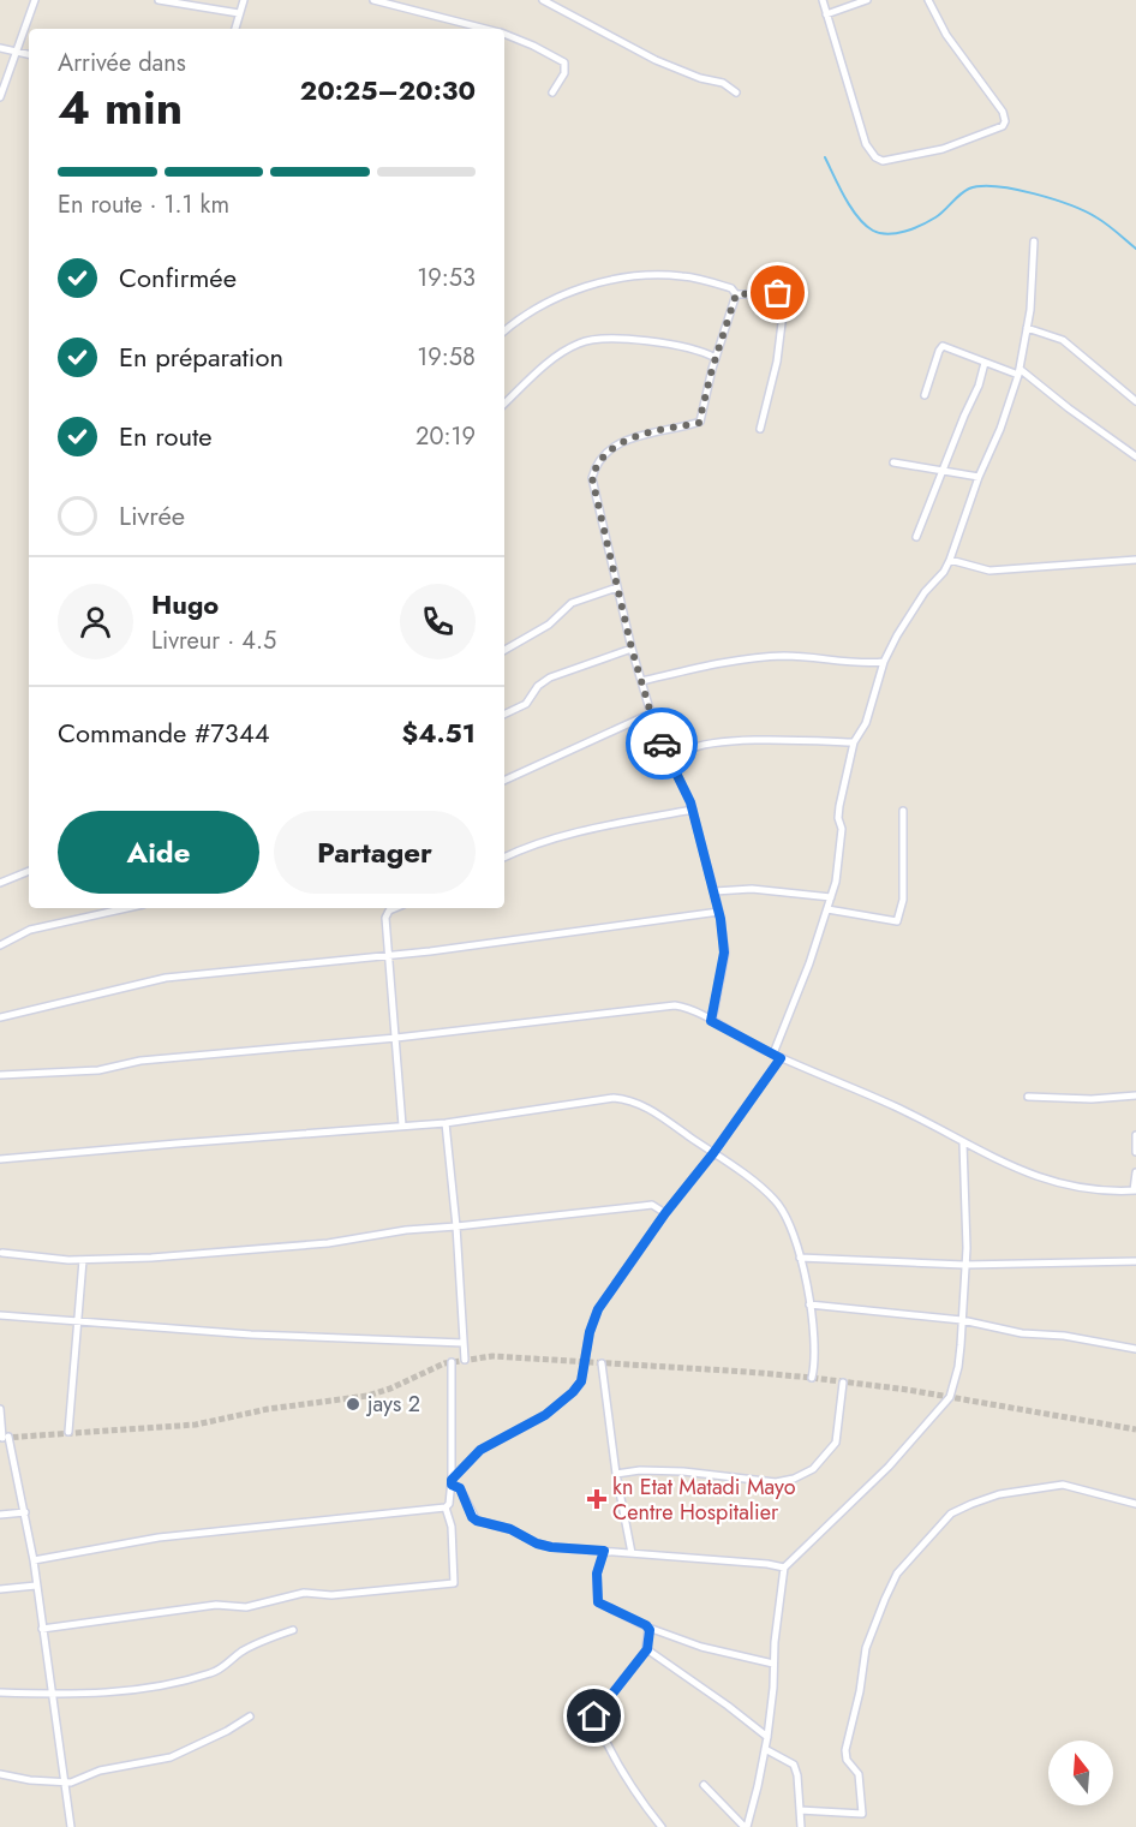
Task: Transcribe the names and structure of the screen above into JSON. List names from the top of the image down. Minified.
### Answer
{"places":{"other":["jays 2"],"health":["kn Etat Matadi Mayo Centre Hospitalier"]},"north":"top","page":{"heading":["4 min","Arrivée dans","20:25–20:30"],"panel":["Hugo","Livreur · 4.5","Commande #7344","$4.51"],"bar":"En route · 1.1 km","list":[["Confirmée","19:53"],["En préparation","19:58"],["En route","20:19"],"Livrée"],"buttons":["Aide","Partager"]}}
